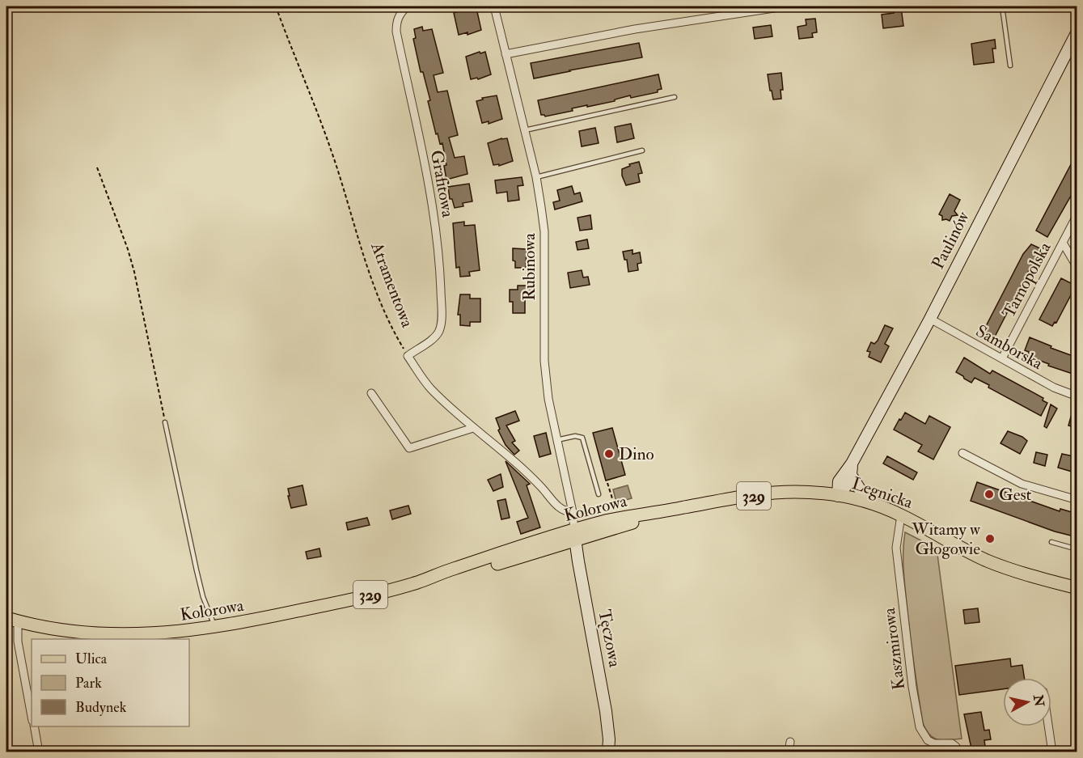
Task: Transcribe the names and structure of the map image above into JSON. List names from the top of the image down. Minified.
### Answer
{"streets":{"main road":["Legnicka","329","Kolorowa"],"street":["Grafitowa","Paulinów","Rubinowa","Tarnopolska","Samborska","Tęczowa","Kaszmirowa"],"path":["Atramentowa"]},"crossings":[["Grafitowa","Atramentowa"],["Paulinów","Samborska"],["Paulinów","Legnicka"],["Paulinów","Kolorowa"],["Rubinowa","Kolorowa"],["Rubinowa","Tęczowa"],["Tarnopolska","Samborska"],["Legnicka","Kolorowa"],["Legnicka","Kaszmirowa"],["Kolorowa","Tęczowa"]],"places":["Dino","Gest","Witamy w Głogowie"],"legend":["Ulica","Park","Budynek"],"north":"right"}
